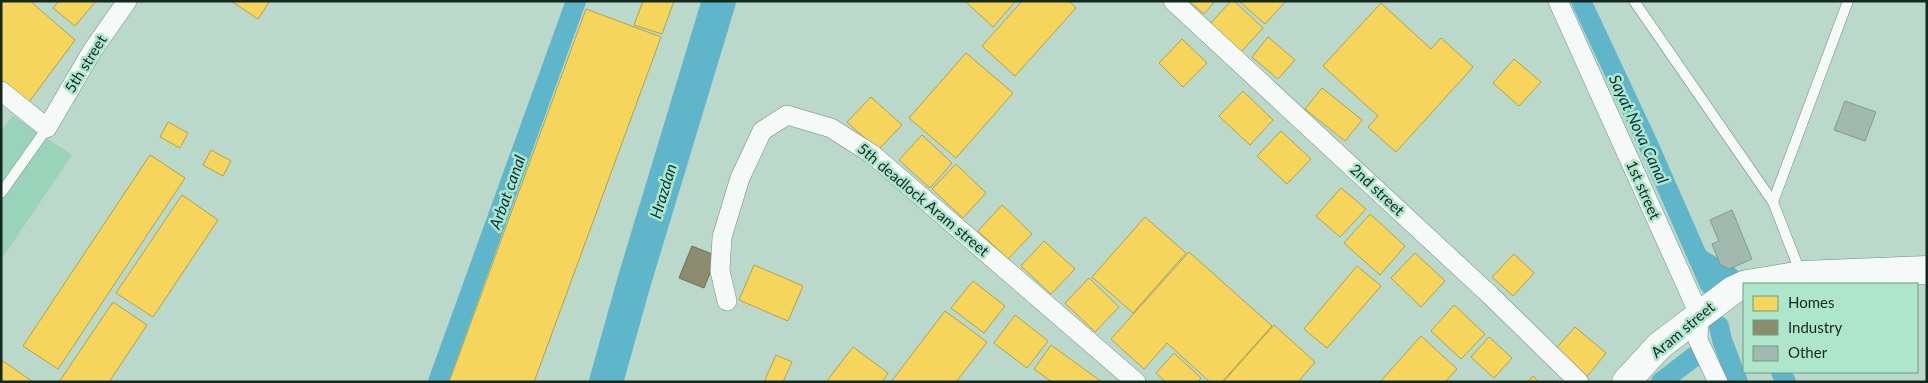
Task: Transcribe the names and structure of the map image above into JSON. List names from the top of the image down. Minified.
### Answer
{"streets":{"main road":["Aram street"],"street":["5th street","2nd street","1st street","5th deadlock Aram street"]},"crossings":[["1st street","Aram street"]],"water":["Sayat Nova Canal","Hrazdan","Arbat canal"],"legend":["Homes","Industry","Other"]}
